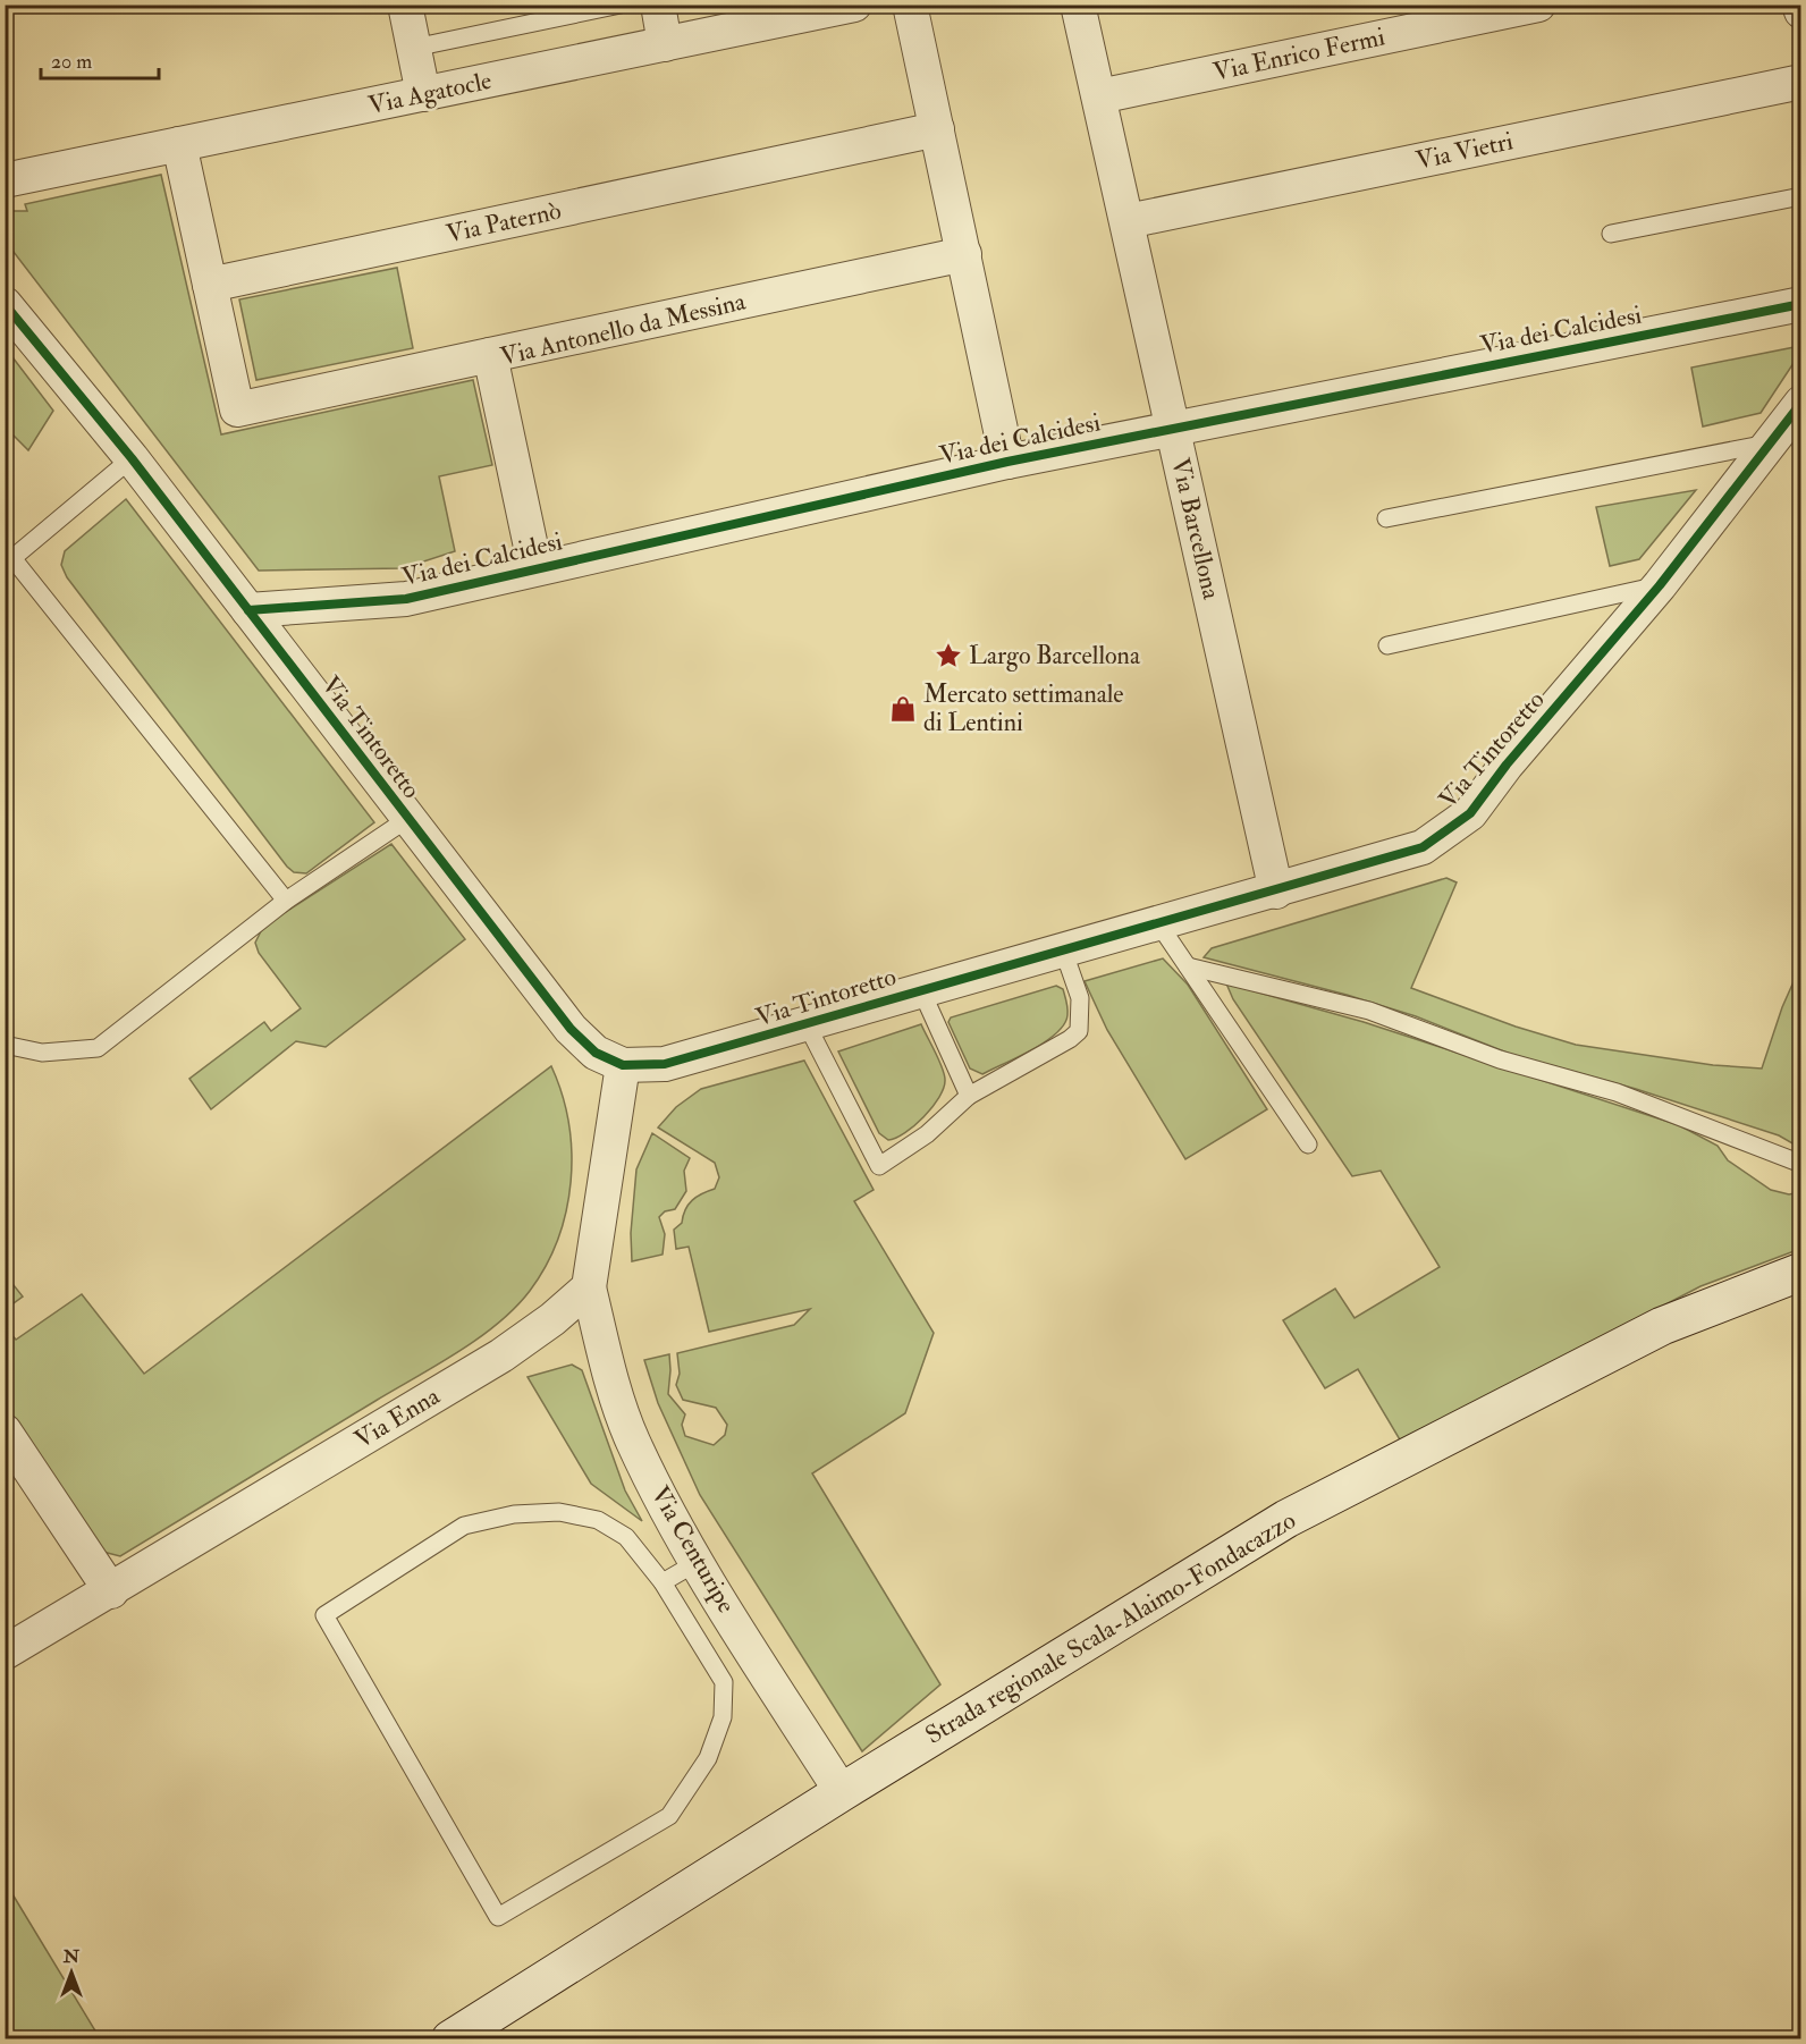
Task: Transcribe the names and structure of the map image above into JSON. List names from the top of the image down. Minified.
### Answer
{"streets":{"street":["Via Enrico Fermi","Via Agatocle","Via Vietri","Via Paternò","Via Antonello da Messina","Via dei Calcidesi","Via Barcellona","Via Tintoretto","Via Enna","Via Centuripe","Strada regionale Scala-Alaimo-Fondacazzo"]},"crossings":[["Via Enrico Fermi","Via Barcellona"],["Via Vietri","Via Barcellona"],["Via Antonello da Messina","Via dei Calcidesi"],["Via dei Calcidesi","Via Barcellona"],["Via dei Calcidesi","Via Tintoretto"],["Via Barcellona","Via Tintoretto"],["Via Enna","Via Centuripe"],["Via Centuripe","Strada regionale Scala-Alaimo-Fondacazzo"]],"places":{"place":["Largo Barcellona"],"shop":["Mercato settimanale di Lentini"]},"scale_bar":"20 m","north":"top"}
